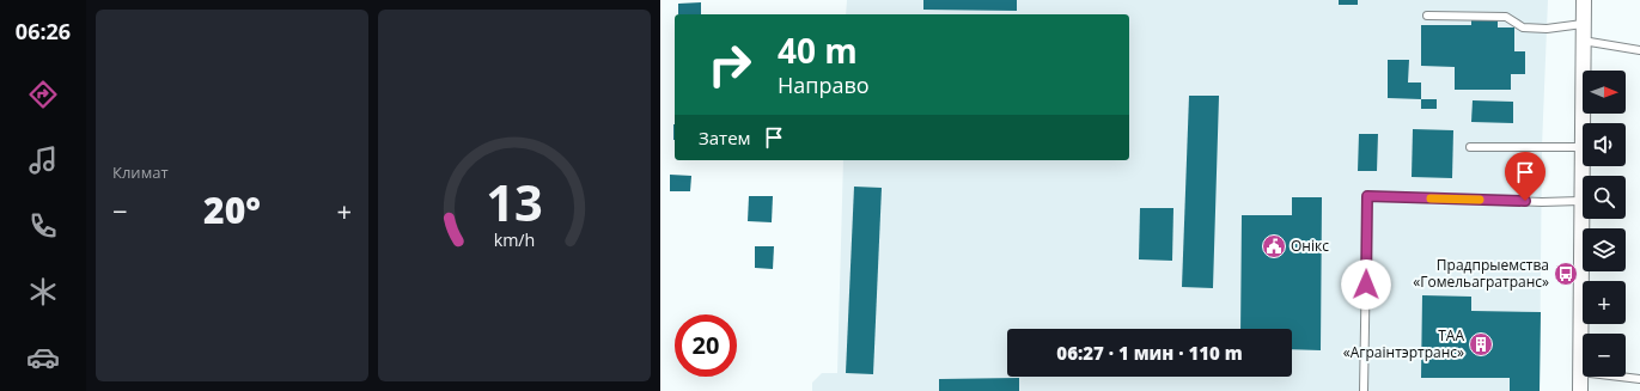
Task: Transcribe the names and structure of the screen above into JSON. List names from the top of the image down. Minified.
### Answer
{"places":{"public building":["Онікс"],"bus stop":["Прадпрыемства «Гомельагратранс»"],"building":["ТАА «Аграінтэртранс»"]},"north":"right","page":{"tabs":"06:26","tile":"Климат","turn":["40 m","Направо"],"map_buttons":["+","−"],"then":"Затем","heat":["−","20°","+"],"limit":"20","trip":"06:27 · 1 мин · 110 m","gauge":["13","km/h"]}}
